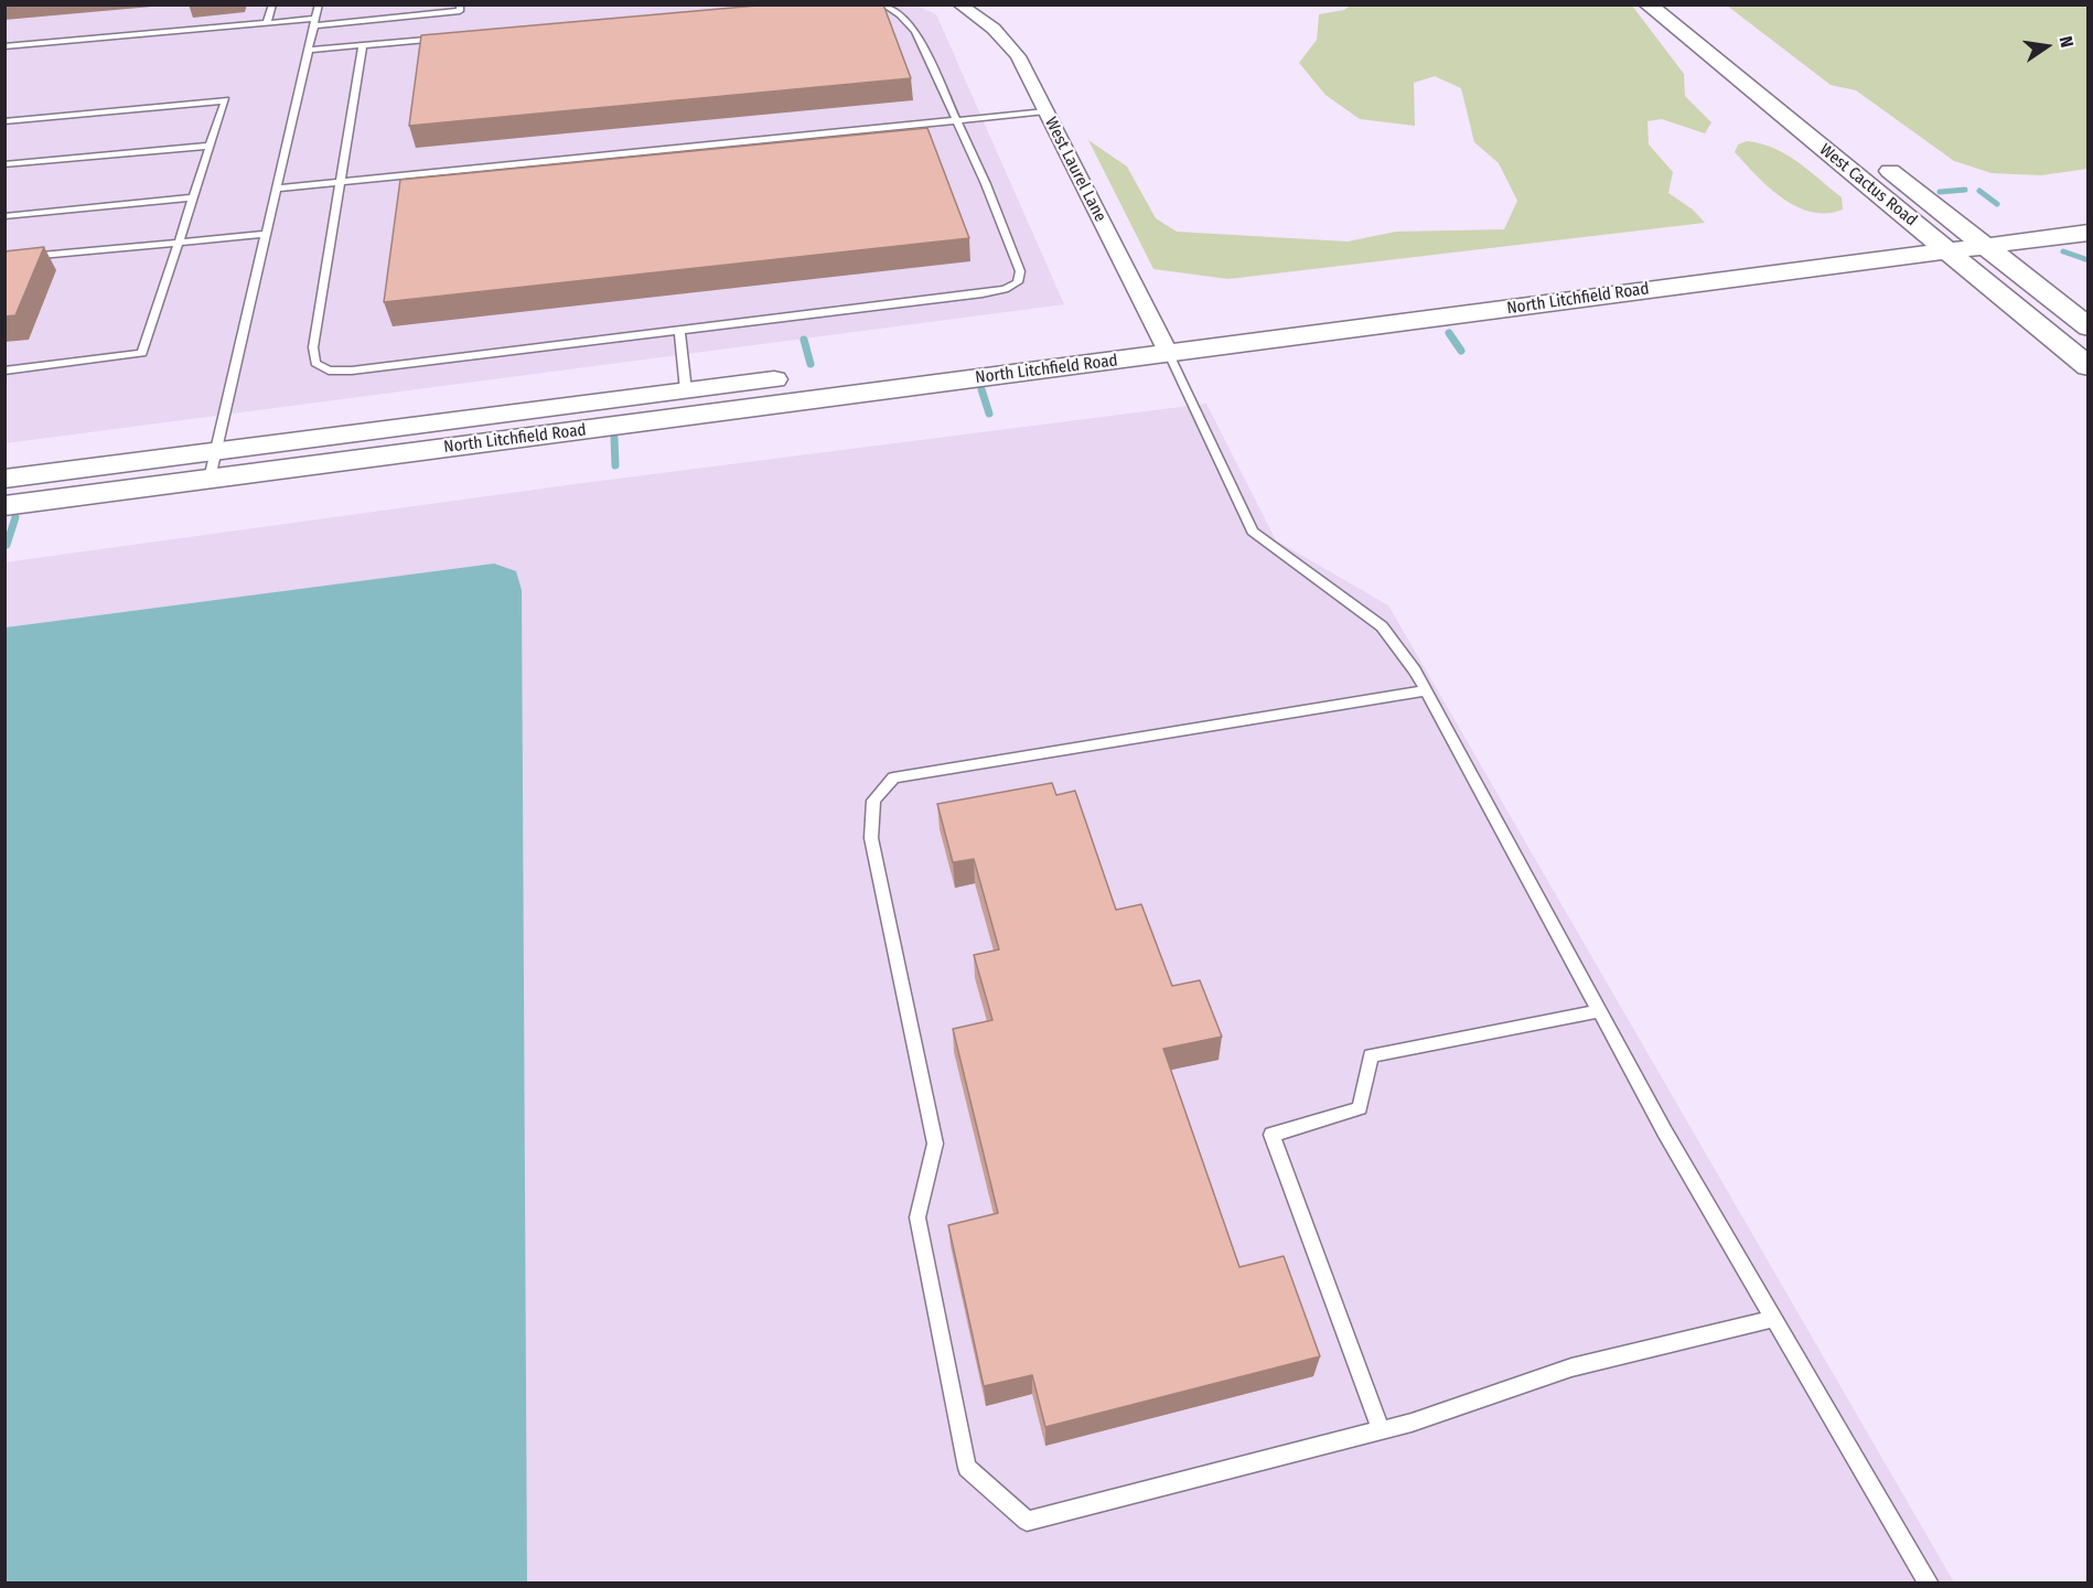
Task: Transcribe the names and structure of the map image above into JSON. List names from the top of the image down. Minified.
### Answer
{"streets":{"main road":["West Cactus Road","North Litchfield Road"],"street":["West Laurel Lane"]},"crossings":[["West Laurel Lane","North Litchfield Road"],["West Cactus Road","North Litchfield Road"]],"north":"right"}
